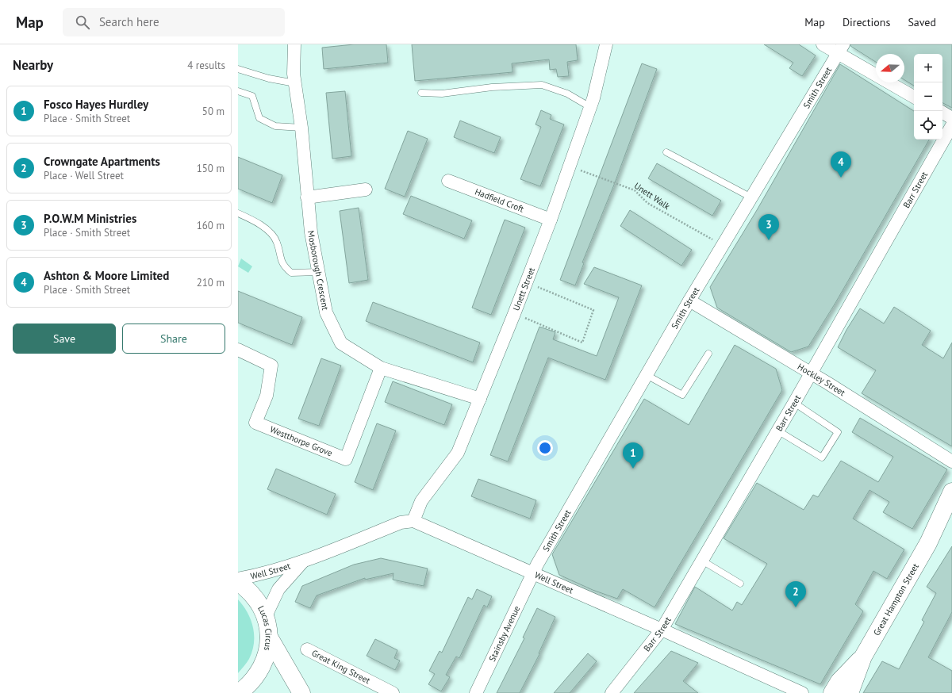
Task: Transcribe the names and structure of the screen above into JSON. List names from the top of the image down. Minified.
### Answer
{"streets":{"main road":["Great Hampton Street","Lucas Circus"],"street":["Smith Street","Barr Street","Hadfield Croft","Mosborough Crescent","Unett Street","Hockley Street","Westthorpe Grove","Well Street","Stainsby Avenue","Great King Street"],"path":["Unett Walk"]},"crossings":[["Smith Street","Unett Walk"],["Smith Street","Hockley Street"],["Smith Street","Well Street"],["Smith Street","Stainsby Avenue"],["Barr Street","Hockley Street"],["Barr Street","Well Street"],["Unett Walk","Unett Street"],["Hadfield Croft","Unett Street"],["Mosborough Crescent","Unett Street"],["Mosborough Crescent","Westthorpe Grove"],["Unett Street","Well Street"],["Well Street","Lucas Circus"],["Well Street","Stainsby Avenue"]],"north":"left","page":{"header":"Map","search":"Search here","nav":["Map","Directions","Saved"],"heading":["Nearby","4 results"],"map_buttons":["+","−"],"list":[{"mark":"1","name":"Fosco Hayes Hurdley","note":"Place · Smith Street","value":"50 m"},{"mark":"2","name":"Crowngate Apartments","note":"Place · Well Street","value":"150 m"},{"mark":"3","name":"P.O.W.M Ministries","note":"Place · Smith Street","value":"160 m"},{"mark":"4","name":"Ashton & Moore Limited","note":"Place · Smith Street","value":"210 m"}],"pins":["4","3","1","2"],"buttons":["Save","Share"]}}
